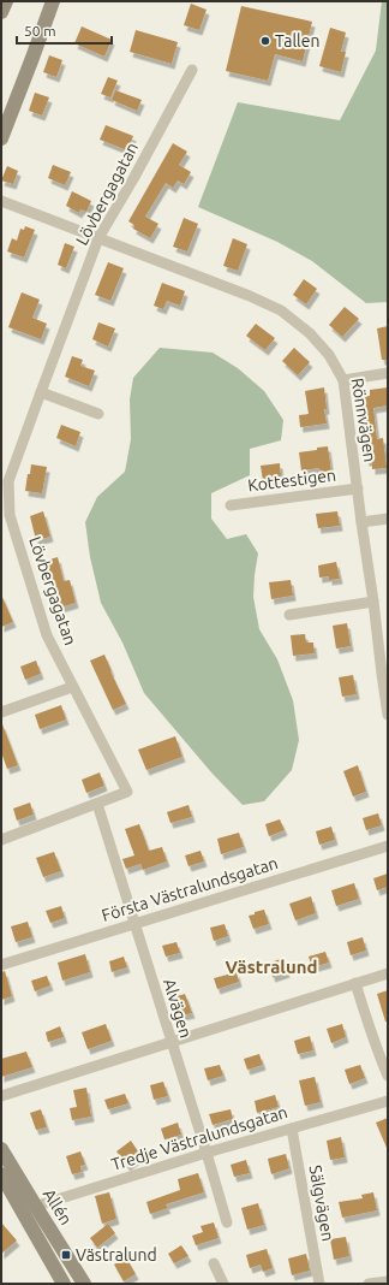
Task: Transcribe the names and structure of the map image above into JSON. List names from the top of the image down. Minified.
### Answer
{"streets":{"main road":["Allén"],"street":["Lövbergagatan","Rönnvägen","Kottestigen","Första Västralundsgatan","Alvägen","Tredje Västralundsgatan","Sälgvägen"]},"crossings":[["Lövbergagatan","Rönnvägen"],["Lövbergagatan","Alvägen"],["Rönnvägen","Kottestigen"],["Första Västralundsgatan","Alvägen"],["Alvägen","Tredje Västralundsgatan"],["Tredje Västralundsgatan","Sälgvägen"],["Tredje Västralundsgatan","Allén"]],"districts":["Västralund"],"places":{"other":["Tallen"],"transit":["Västralund"]},"scale_bar":"50 m"}
